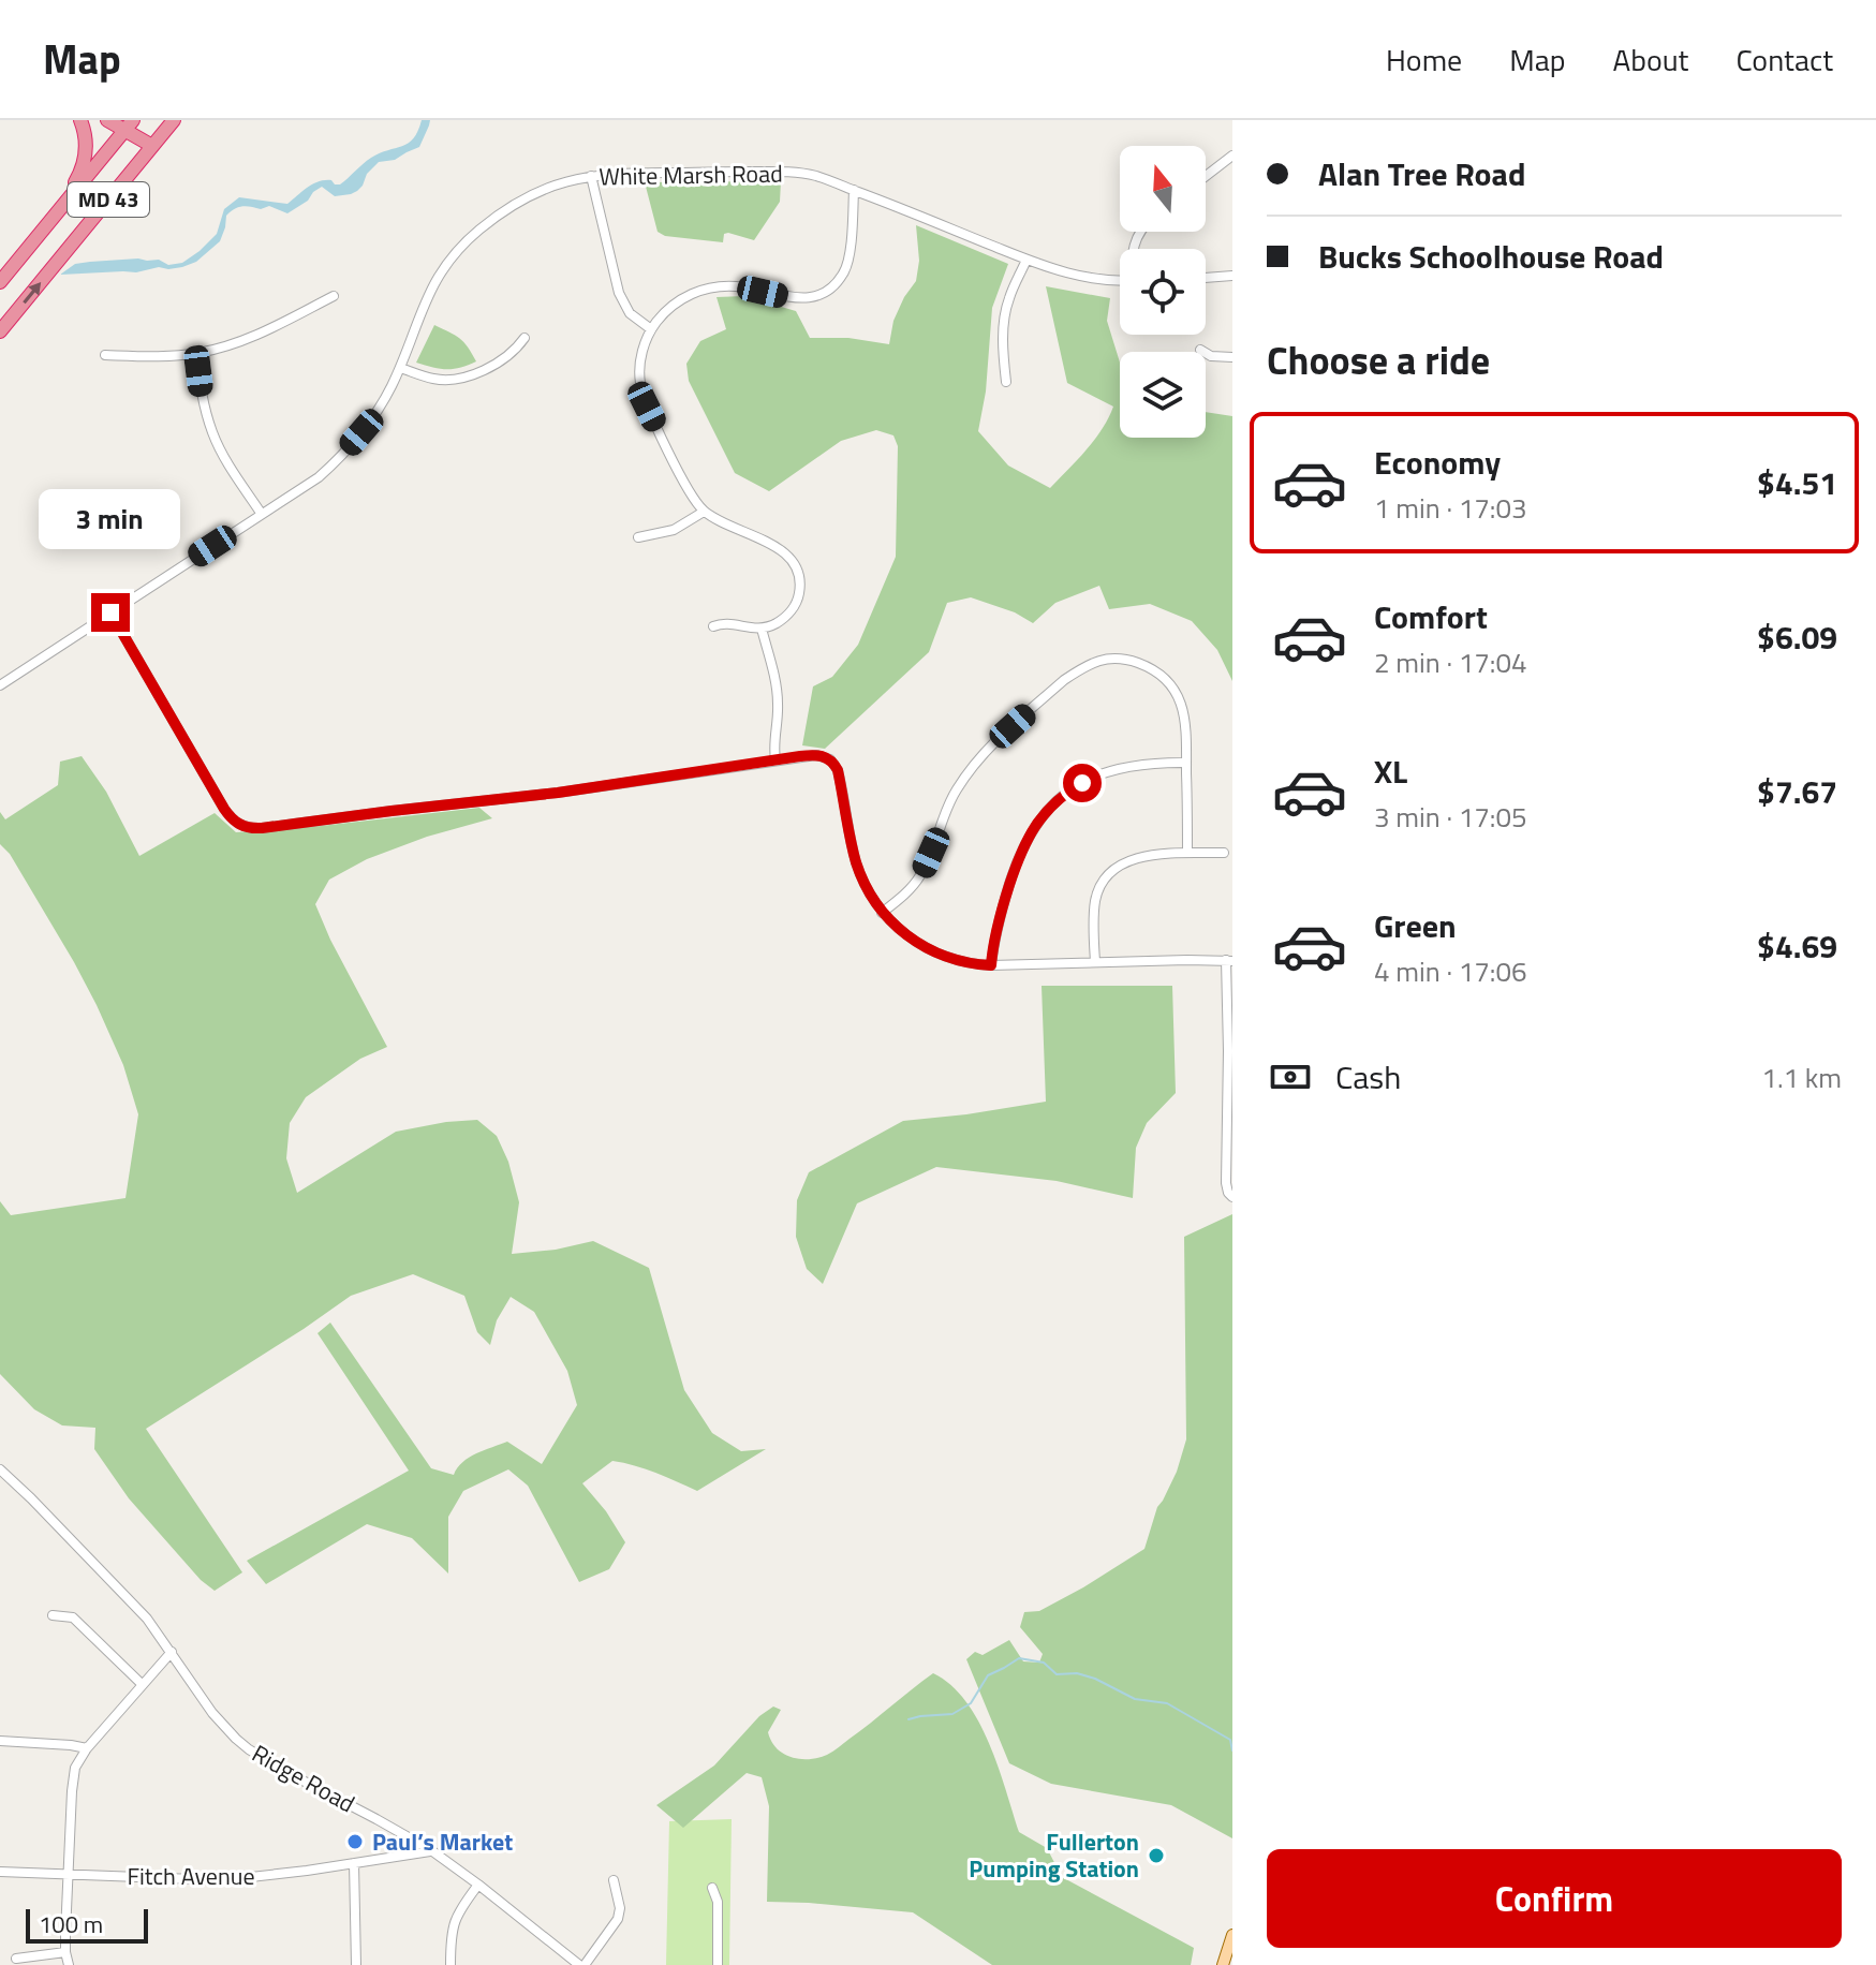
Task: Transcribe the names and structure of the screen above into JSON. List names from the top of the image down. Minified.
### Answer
{"streets":{"highway":["MD 43"],"street":["White Marsh Road","Ridge Road","Fitch Avenue"]},"crossings":[["Ridge Road","Fitch Avenue"]],"places":["Paul’s Market","Fullerton Pumping Station"],"scale_bar":"100 m","north":"top","page":{"header":"Map","nav":["Home","Map","About","Contact"],"banner":["Alan Tree Road","Bucks Schoolhouse Road"],"heading":"Choose a ride","list":[{"name":"Economy","note":"1 min · 17:03","value":"$4.51"},{"name":"Comfort","note":"2 min · 17:04","value":"$6.09"},{"name":"XL","note":"3 min · 17:05","value":"$7.67"},{"name":"Green","note":"4 min · 17:06","value":"$4.69"}],"bubble":"3 min","pay":["Cash","1.1 km"],"buttons":"Confirm","scale":"100 m"}}
